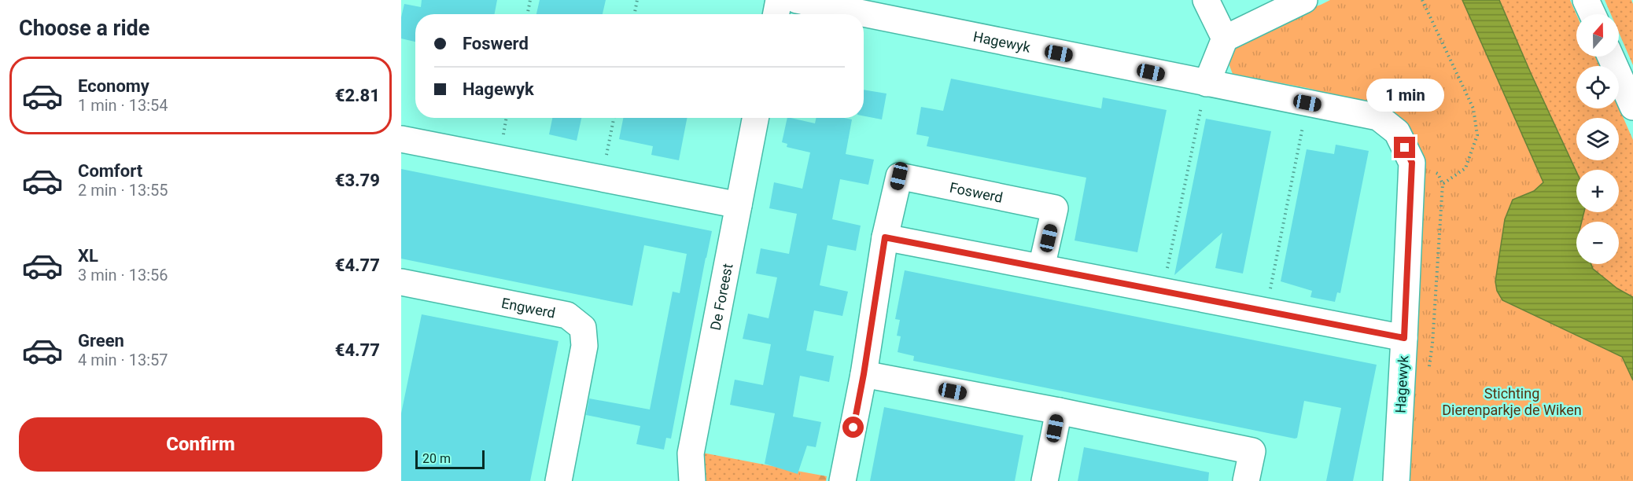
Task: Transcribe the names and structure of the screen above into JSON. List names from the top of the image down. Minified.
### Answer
{"streets":{"main road":["Hagewyk","Foswerd","De Foreest","Engwerd"]},"parks":["Stichting Dierenparkje de Wiken"],"scale_bar":"20 m","north":"top","page":{"heading":"Choose a ride","map_buttons":["+","−"],"banner":["Foswerd","Hagewyk"],"list":[{"name":"Economy","note":"1 min · 13:54","value":"€2.81"},{"name":"Comfort","note":"2 min · 13:55","value":"€3.79"},{"name":"XL","note":"3 min · 13:56","value":"€4.77"},{"name":"Green","note":"4 min · 13:57","value":"€4.77"}],"bubble":"1 min","buttons":"Confirm","scale":"20 m"}}
